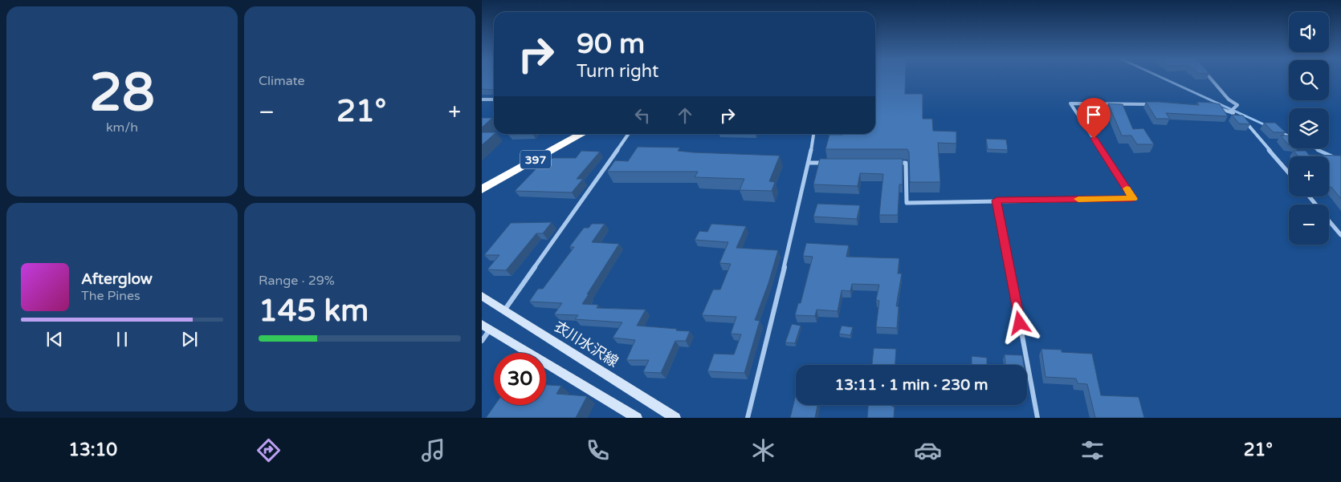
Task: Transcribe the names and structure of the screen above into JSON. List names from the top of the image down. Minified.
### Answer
{"streets":{"highway":["397"],"main road":["衣川水沢線"]},"page":{"tile":[["28","km/h"],"Climate",["Range · 29%","145 km"]],"map_buttons":["+","−"],"turn":["90 m","Turn right"],"heat":["−","21°","+"],"song":["Afterglow","The Pines"],"limit":"30","trip":"13:11 · 1 min · 230 m","tabs":["13:10","21°"]}}
